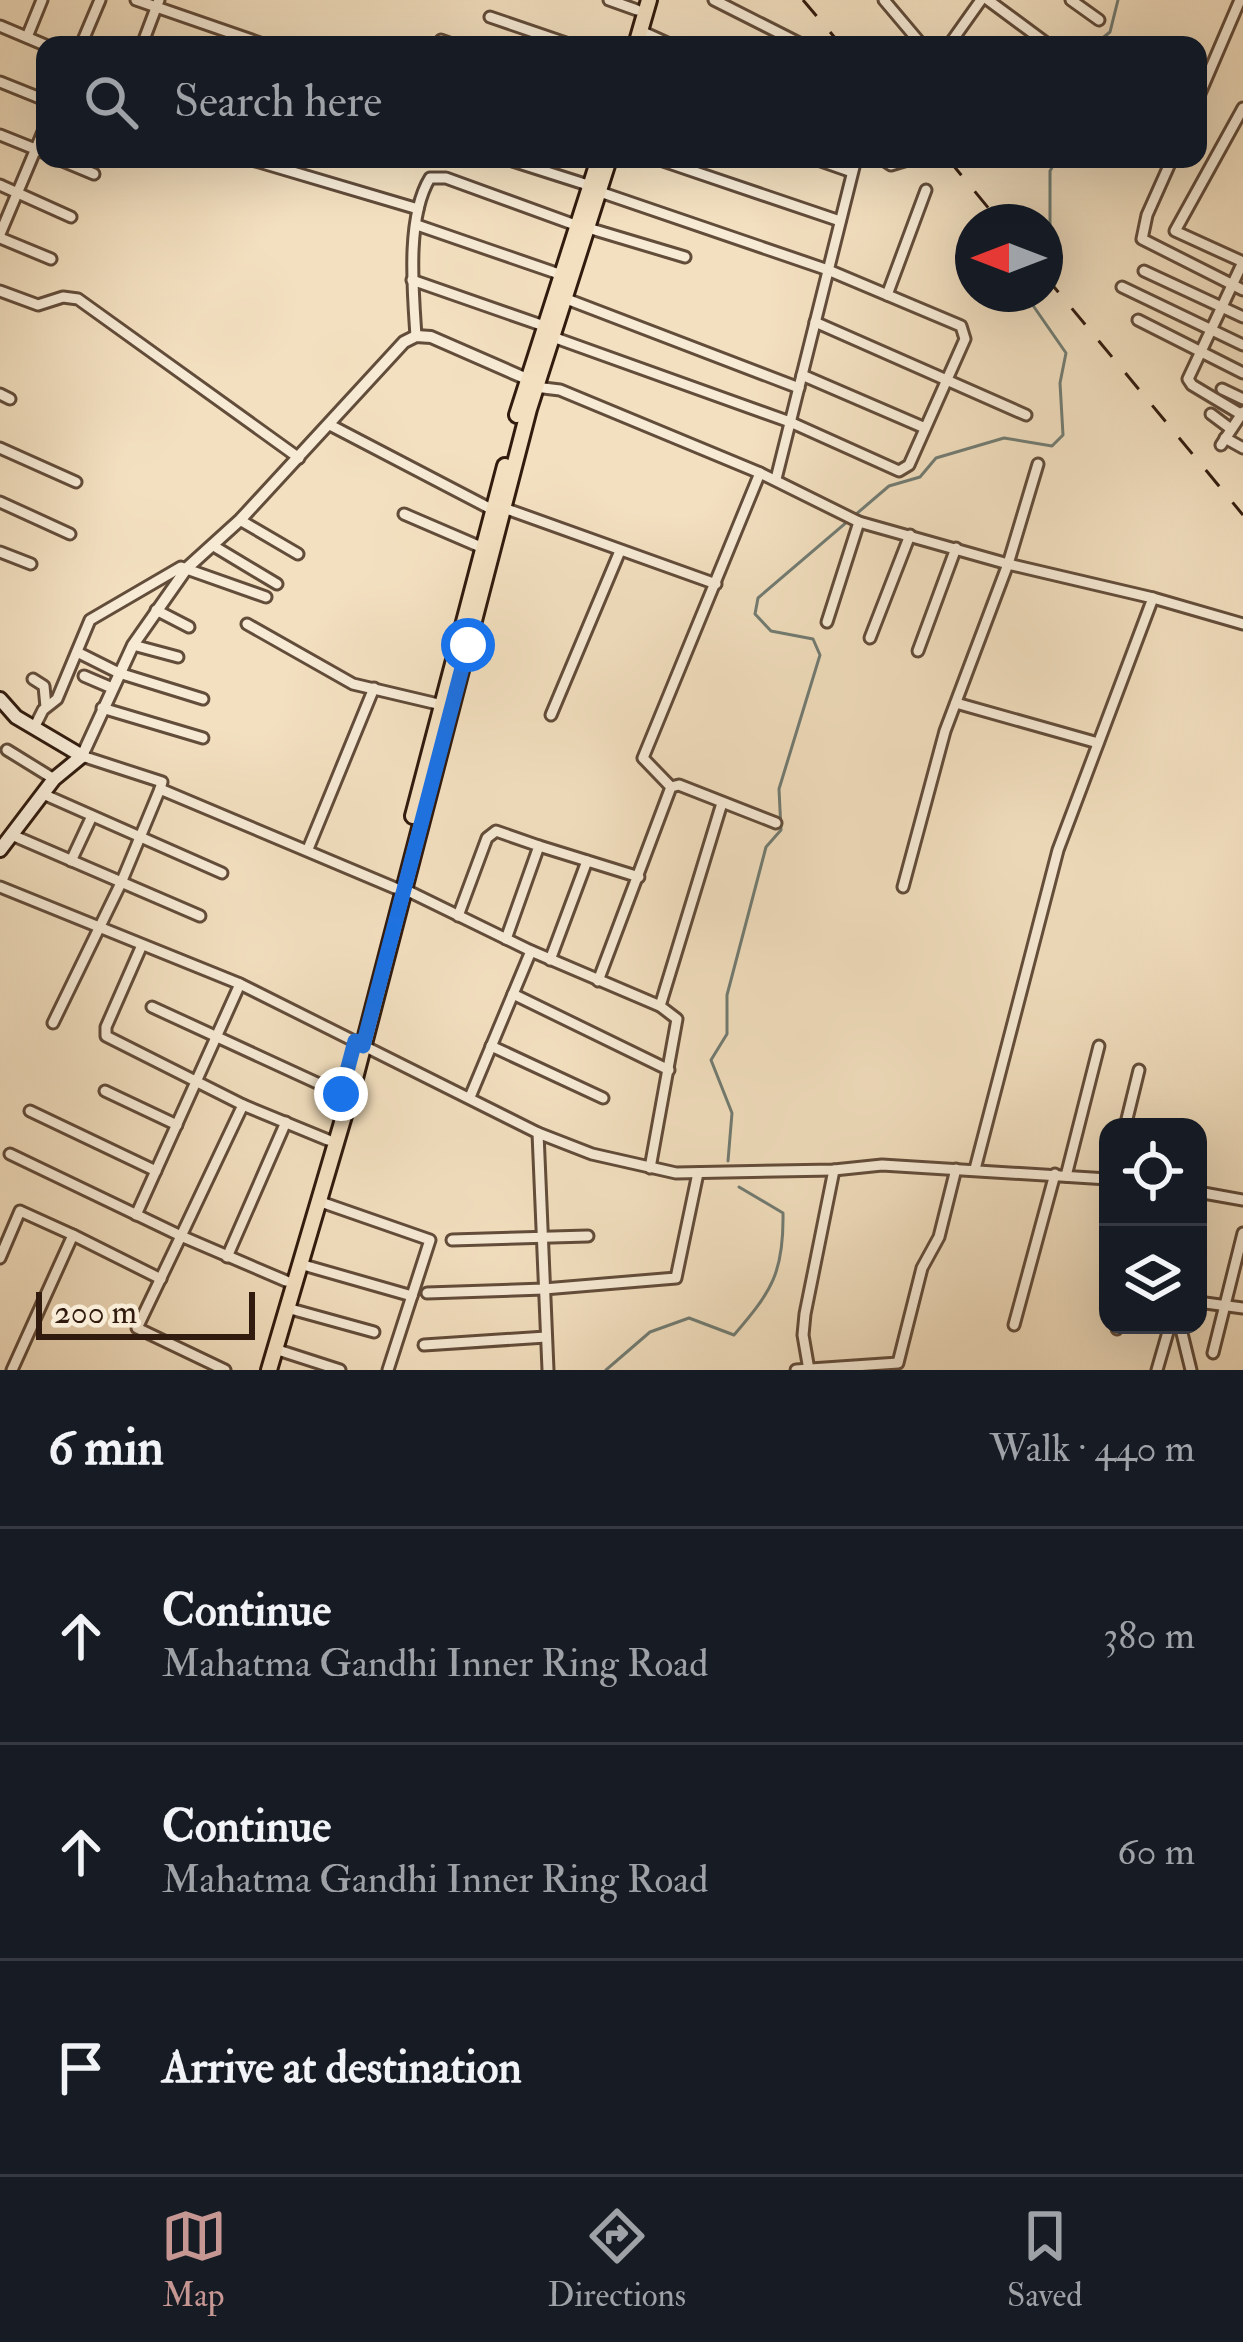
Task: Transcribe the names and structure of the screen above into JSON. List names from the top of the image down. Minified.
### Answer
{"scale_bar":"200 m","north":"left","page":{"search":"Search here","scale":"200 m","heading":["6 min","Walk · 440 m"],"list":[["Continue","Mahatma Gandhi Inner Ring Road","380 m"],["Continue","Mahatma Gandhi Inner Ring Road","60 m"],"Arrive at destination"],"nav":["Map","Directions","Saved"]}}
